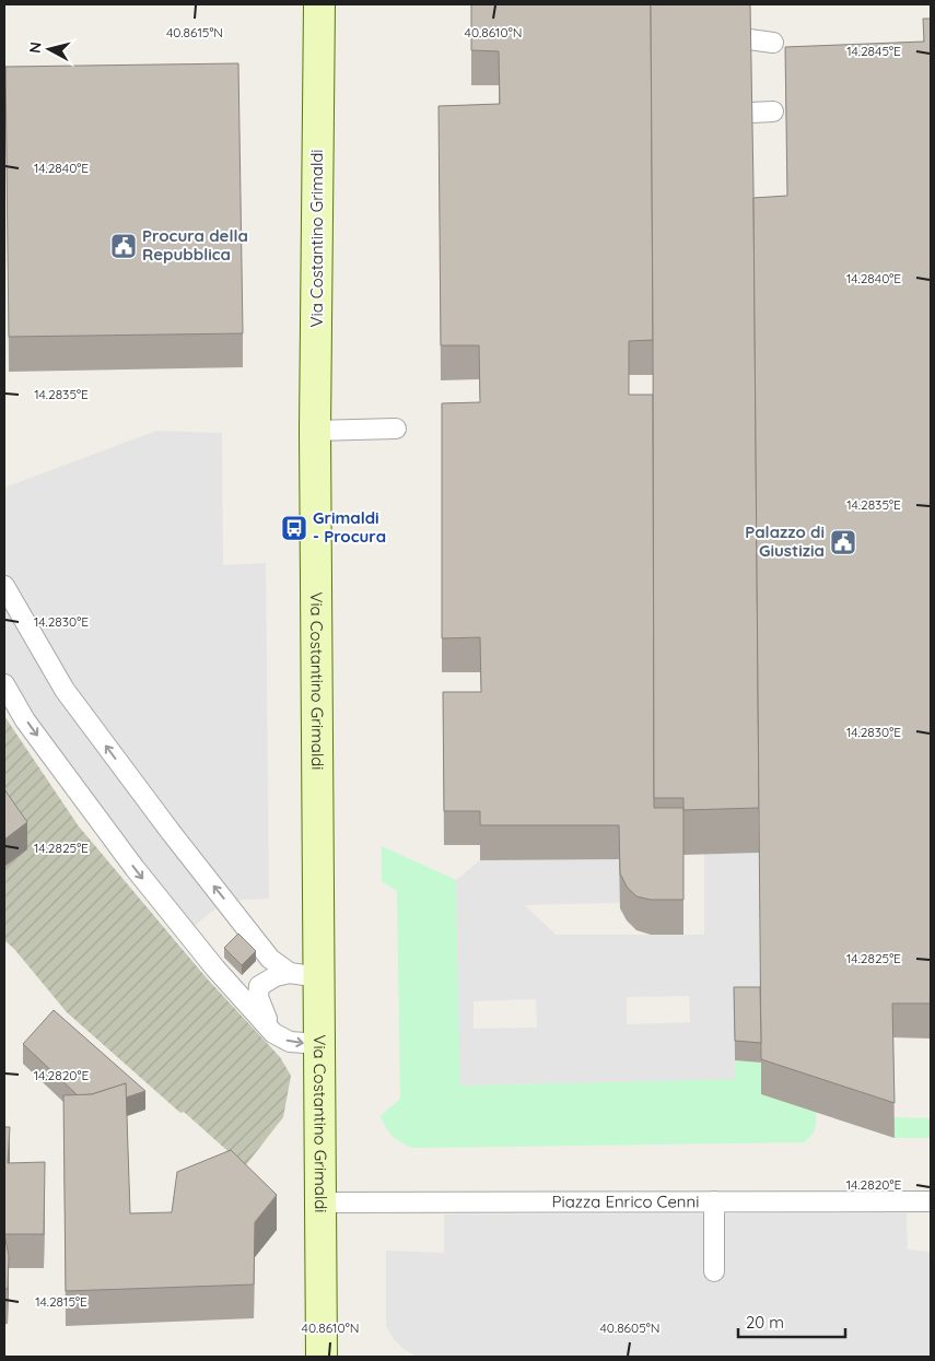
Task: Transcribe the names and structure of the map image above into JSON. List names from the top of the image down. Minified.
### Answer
{"streets":{"main road":["Via Costantino Grimaldi"],"lane":["Piazza Enrico Cenni"]},"crossings":[["Via Costantino Grimaldi","Piazza Enrico Cenni"]],"places":{"public building":["Procura della Repubblica","Palazzo di Giustizia"],"bus stop":["Grimaldi - Procura"]},"scale_bar":"20 m","north":"left","coordinates":["40.8615°N","40.8610°N","14.2845°E","14.2840°E","14.2835°E","14.2830°E","14.2825°E","14.2820°E","14.2815°E","40.8605°N"]}
